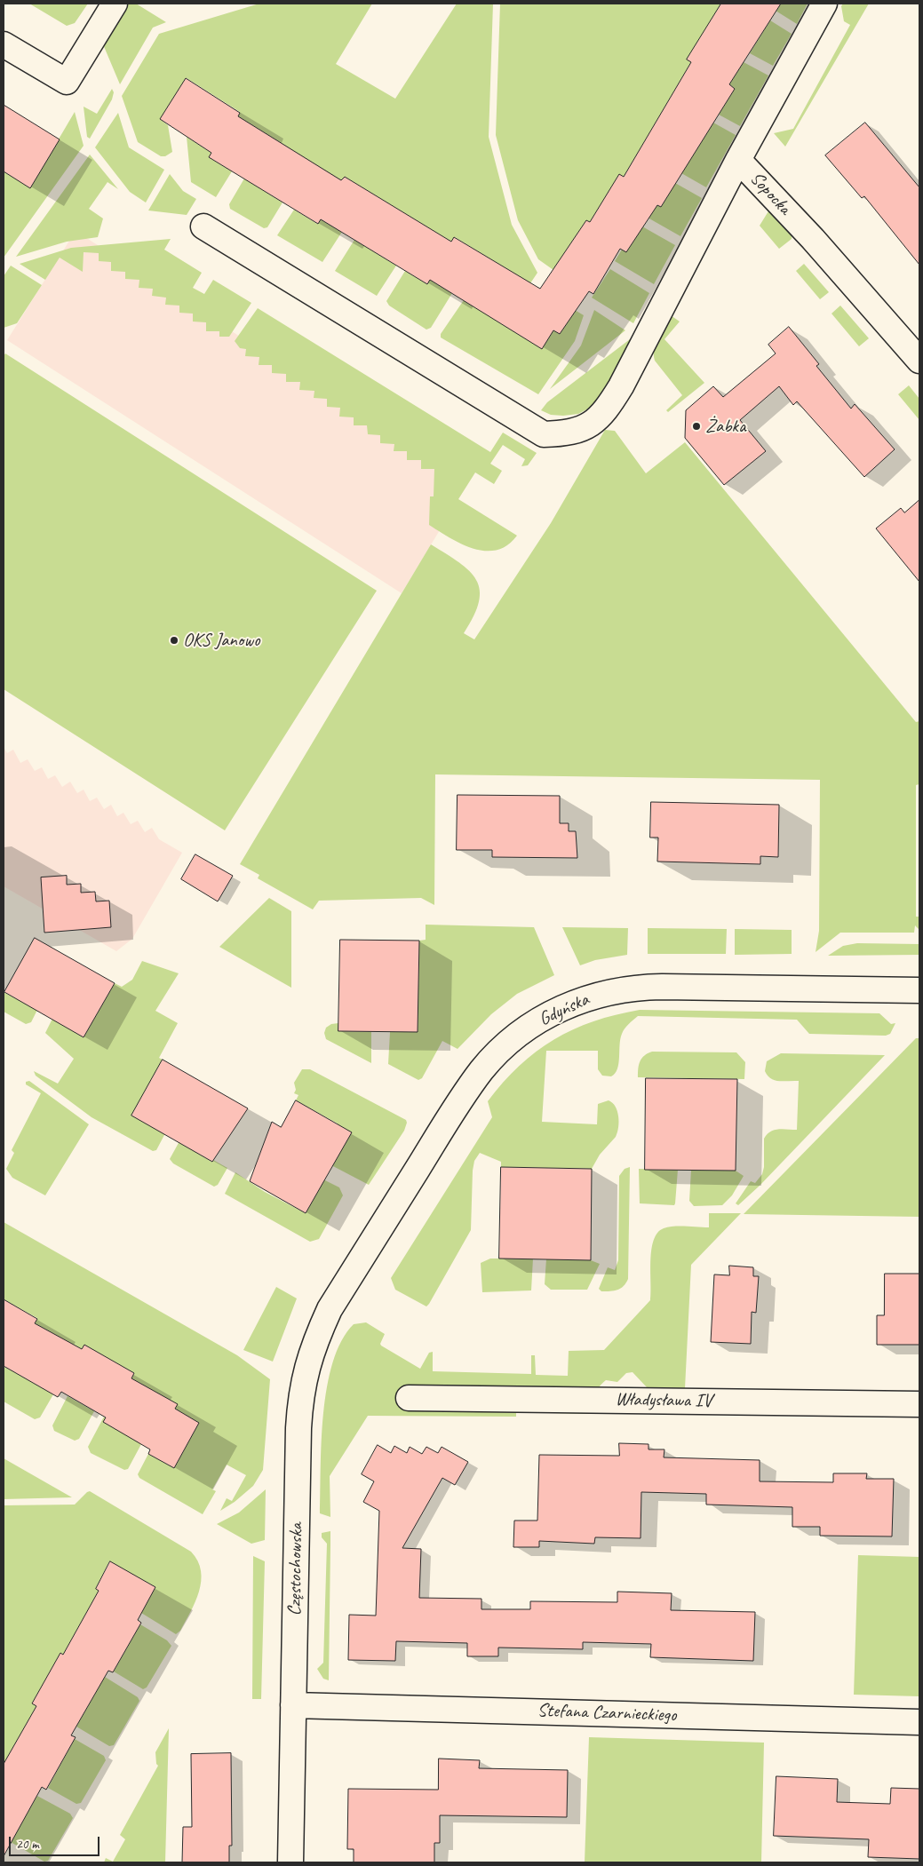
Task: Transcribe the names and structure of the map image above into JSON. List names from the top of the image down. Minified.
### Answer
{"streets":{"street":["Sopocka","Gdyńska","Władysława IV","Częstochowska","Stefana Czarnieckiego"]},"crossings":[["Gdyńska","Częstochowska"],["Częstochowska","Stefana Czarnieckiego"]],"places":["Żabka","OKS Janowo"],"scale_bar":"20 m"}
